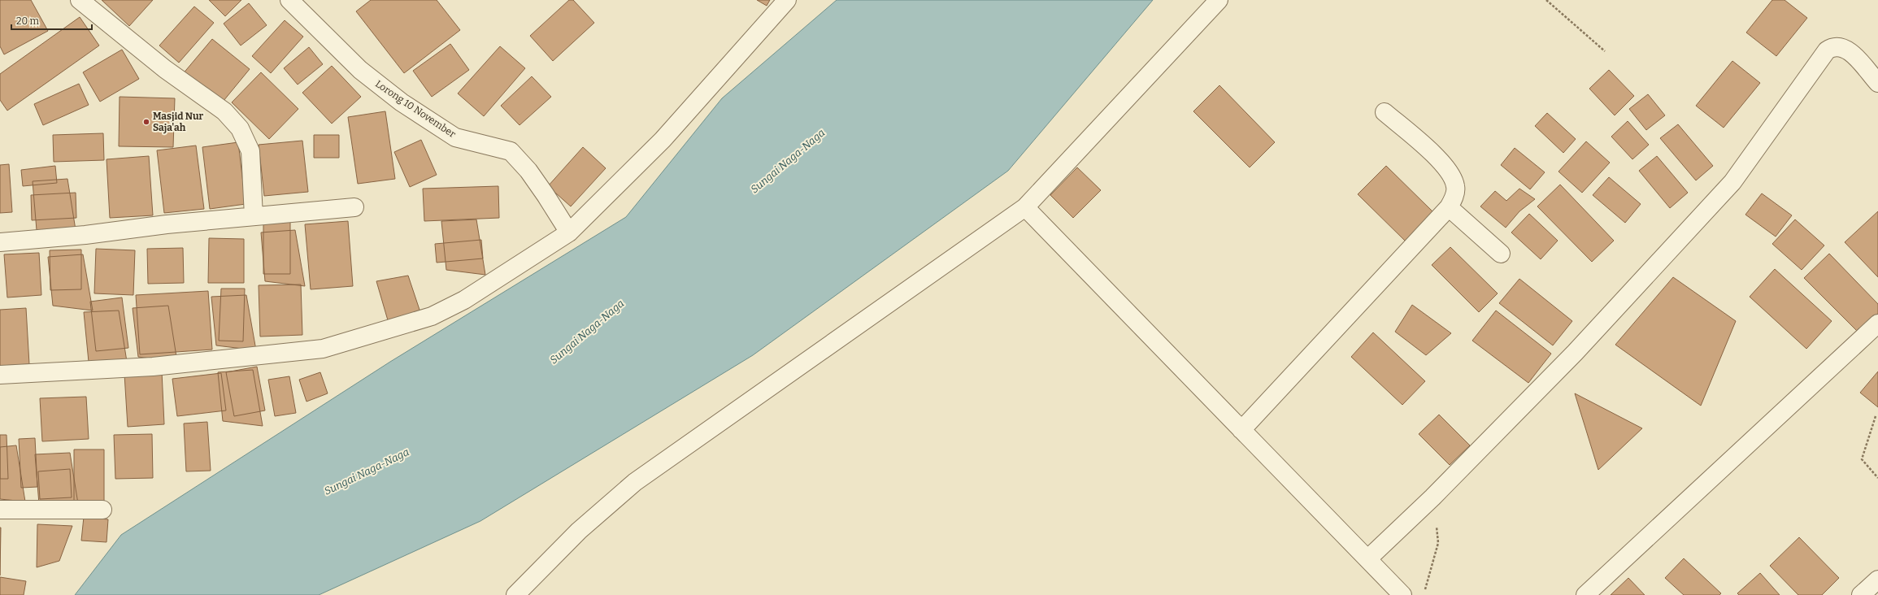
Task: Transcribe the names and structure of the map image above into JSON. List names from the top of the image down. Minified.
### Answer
{"streets":{"street":["Lorong 10 November"]},"water":["Sungai Naga-Naga"],"places":["Masjid Nur Saja'ah"],"scale_bar":"20 m"}
